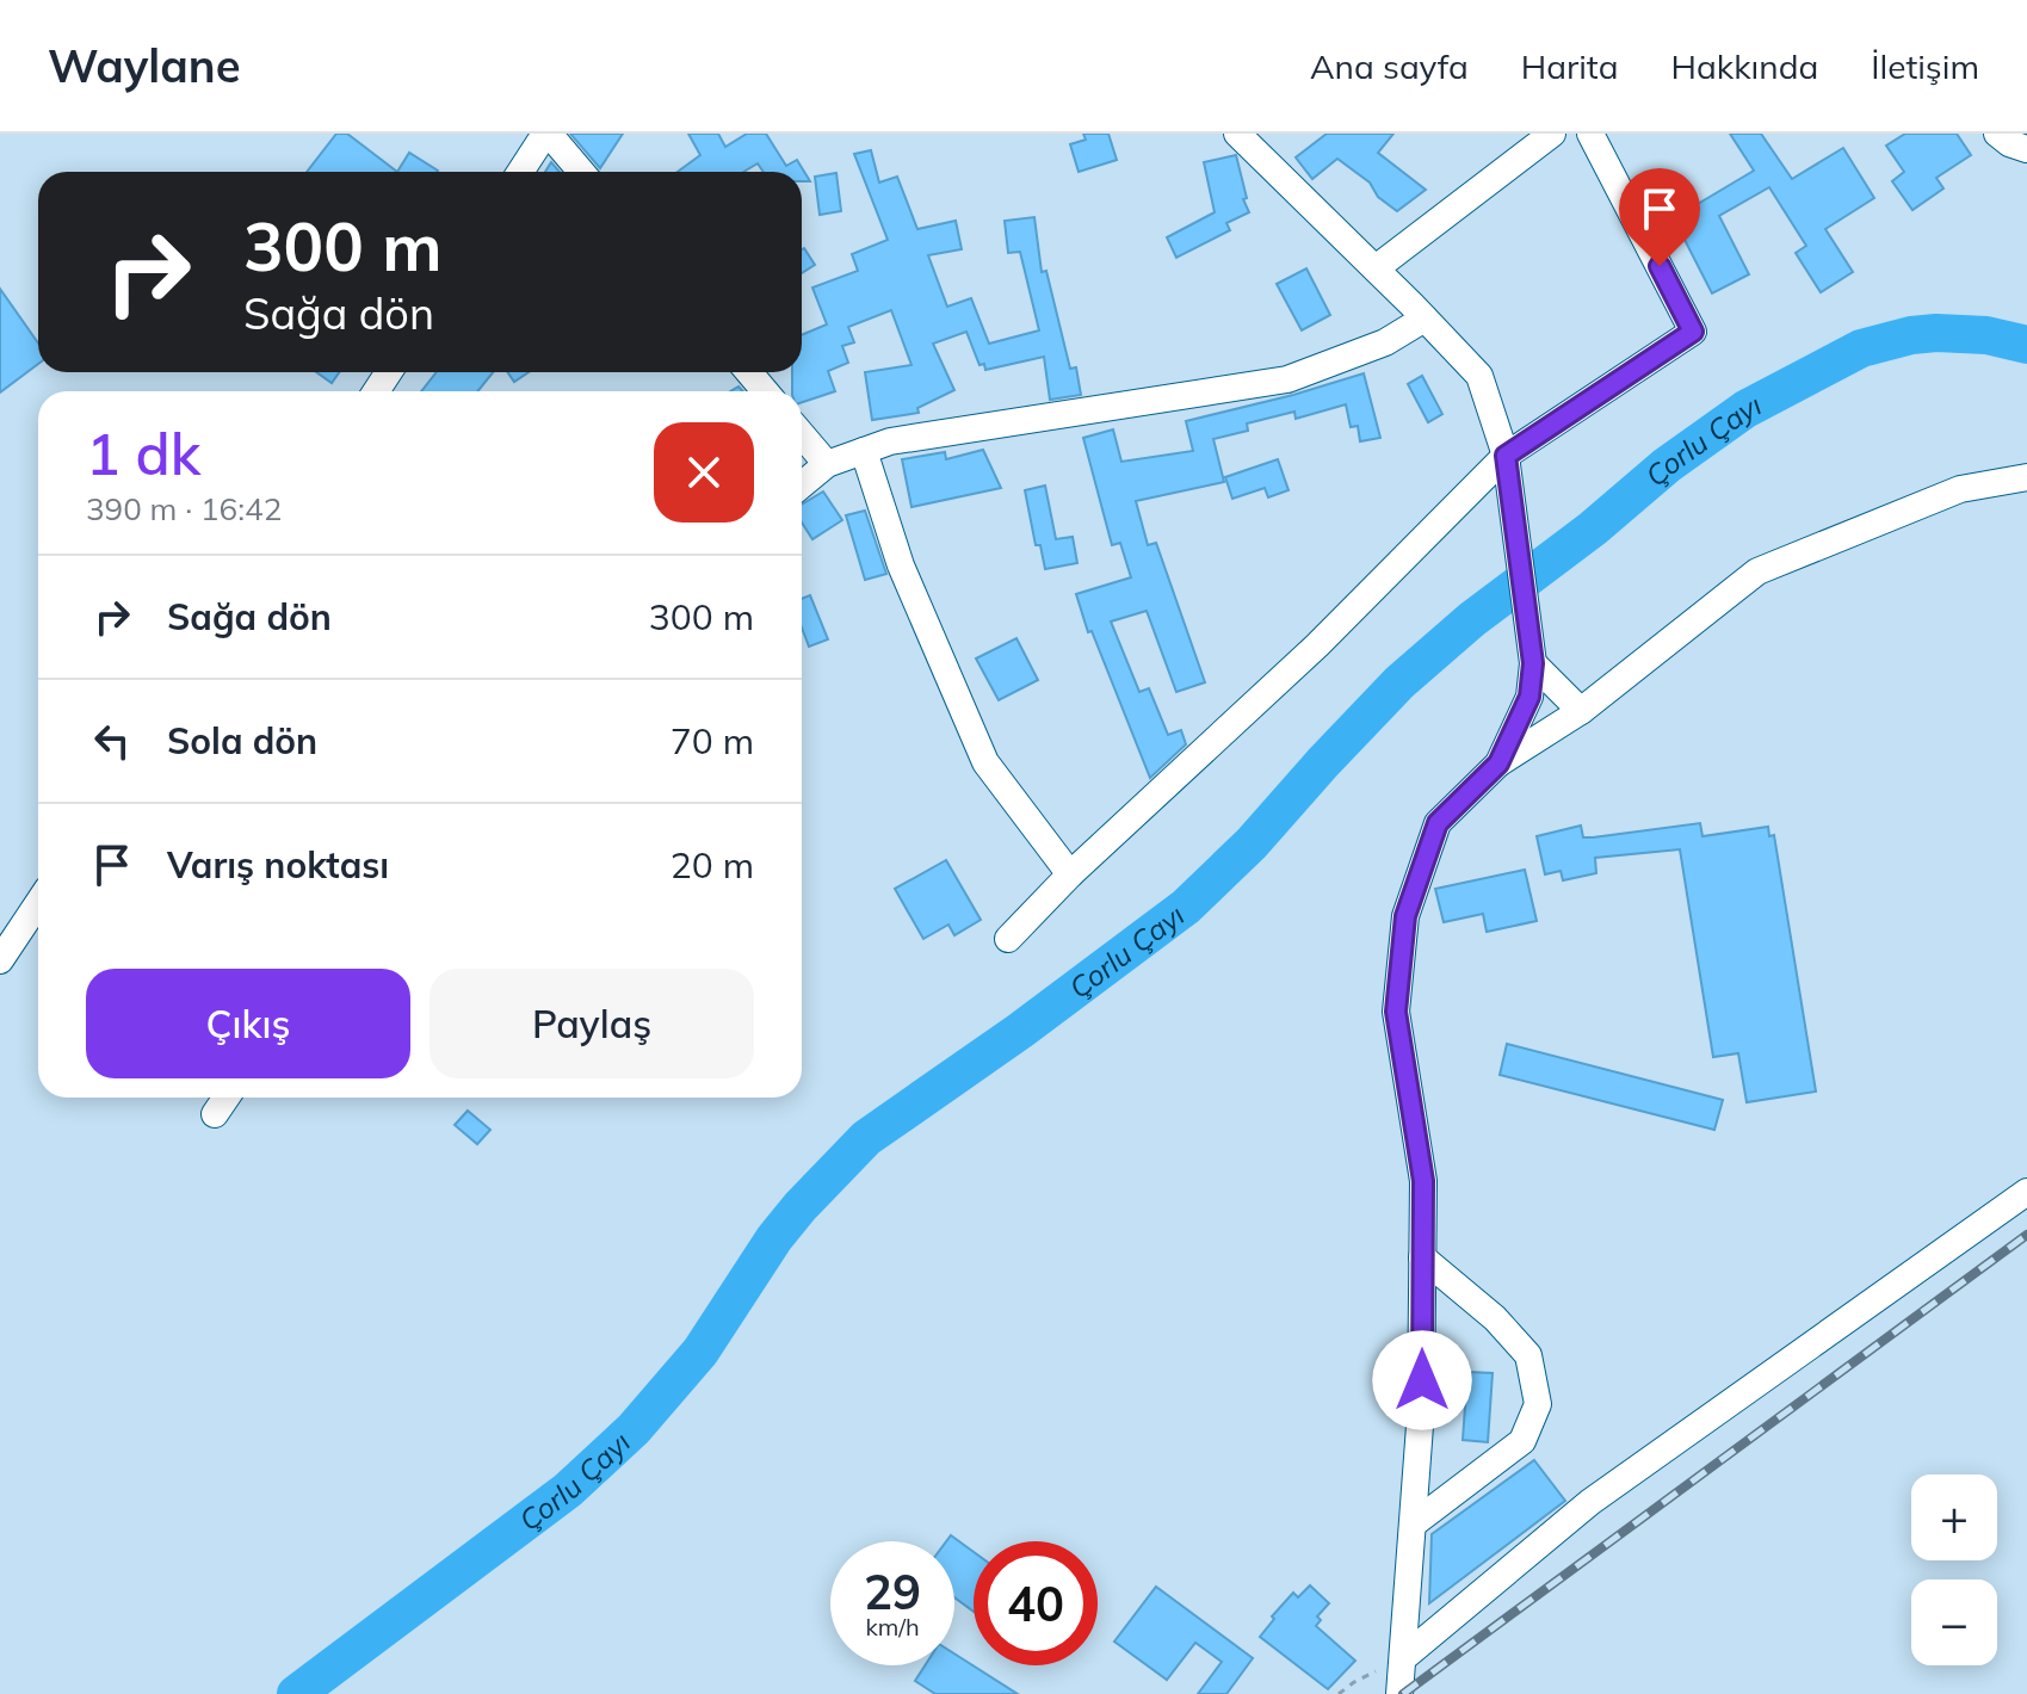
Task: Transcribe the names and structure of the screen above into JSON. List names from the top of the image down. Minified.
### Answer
{"water":["Çorlu Çayı"],"page":{"header":"Waylane","nav":["Ana sayfa","Harita","Hakkında","İletişim"],"turn":["300 m","Sağa dön"],"heading":["1 dk","390 m · 16:42"],"list":[{"name":"Sağa dön","value":"300 m"},{"name":"Sola dön","value":"70 m"},{"name":"Varış noktası","value":"20 m"}],"buttons":["Çıkış","Paylaş"],"map_buttons":["+","−"],"speed":"29 km/h","limit":"40"}}
